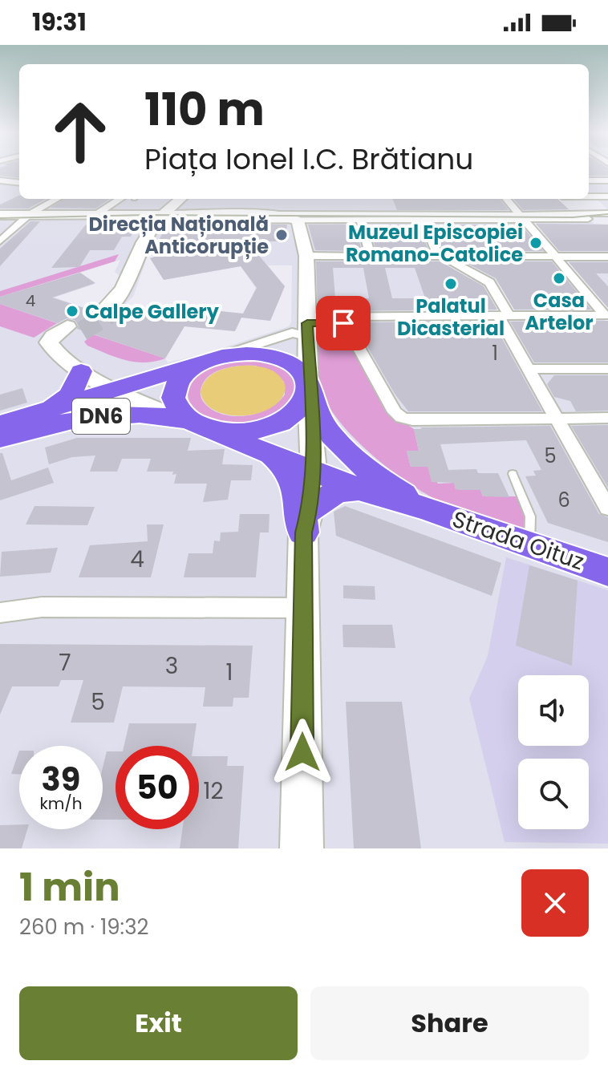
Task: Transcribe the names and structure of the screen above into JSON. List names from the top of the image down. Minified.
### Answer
{"streets":{"main road":["DN6","Strada Oituz"]},"crossings":[["DN6","Strada Oituz"]],"places":["Direcția Națională Anticorupție","Muzeul Episcopiei Romano-Catolice","Casa Artelor","Palatul Dicasterial","Calpe Gallery"],"house_numbers":["4","1","5","6","4","7","3","1","5","12"],"page":{"status":"19:31","turn":["110 m","Piața Ionel I.C. Brătianu"],"speed":"39 km/h","limit":"50","heading":["1 min","260 m · 19:32"],"buttons":["Exit","Share"]}}
